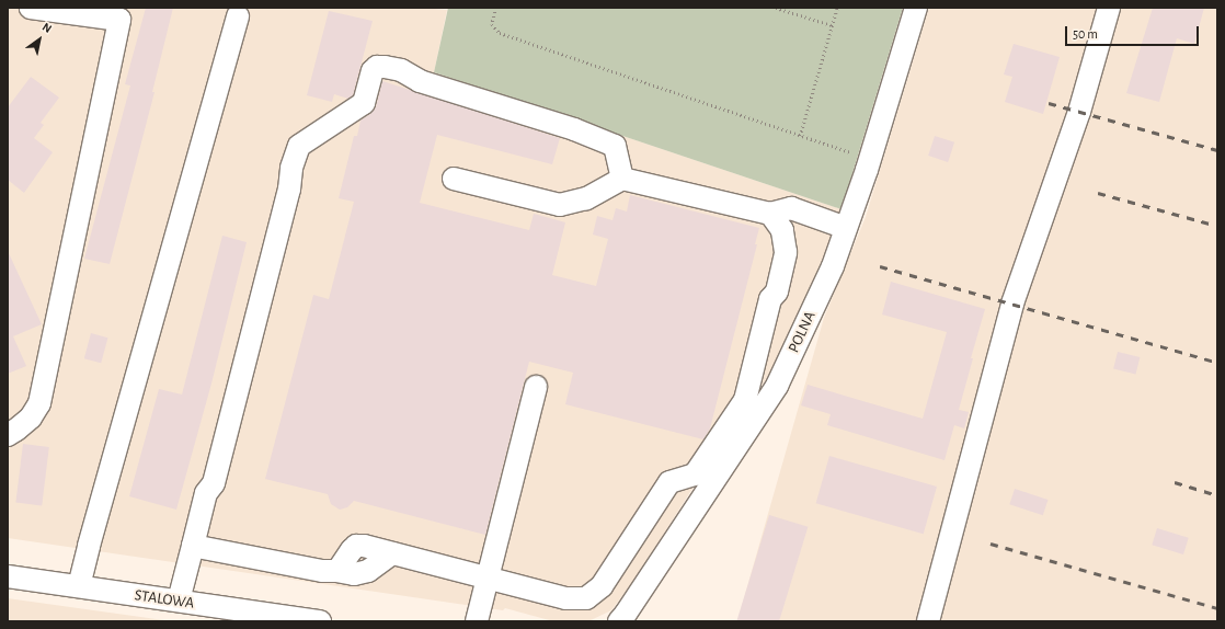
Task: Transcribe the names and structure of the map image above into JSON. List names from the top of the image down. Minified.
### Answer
{"streets":{"street":["POLNA","STALOWA"]},"scale_bar":"50 m","north":"top right"}
